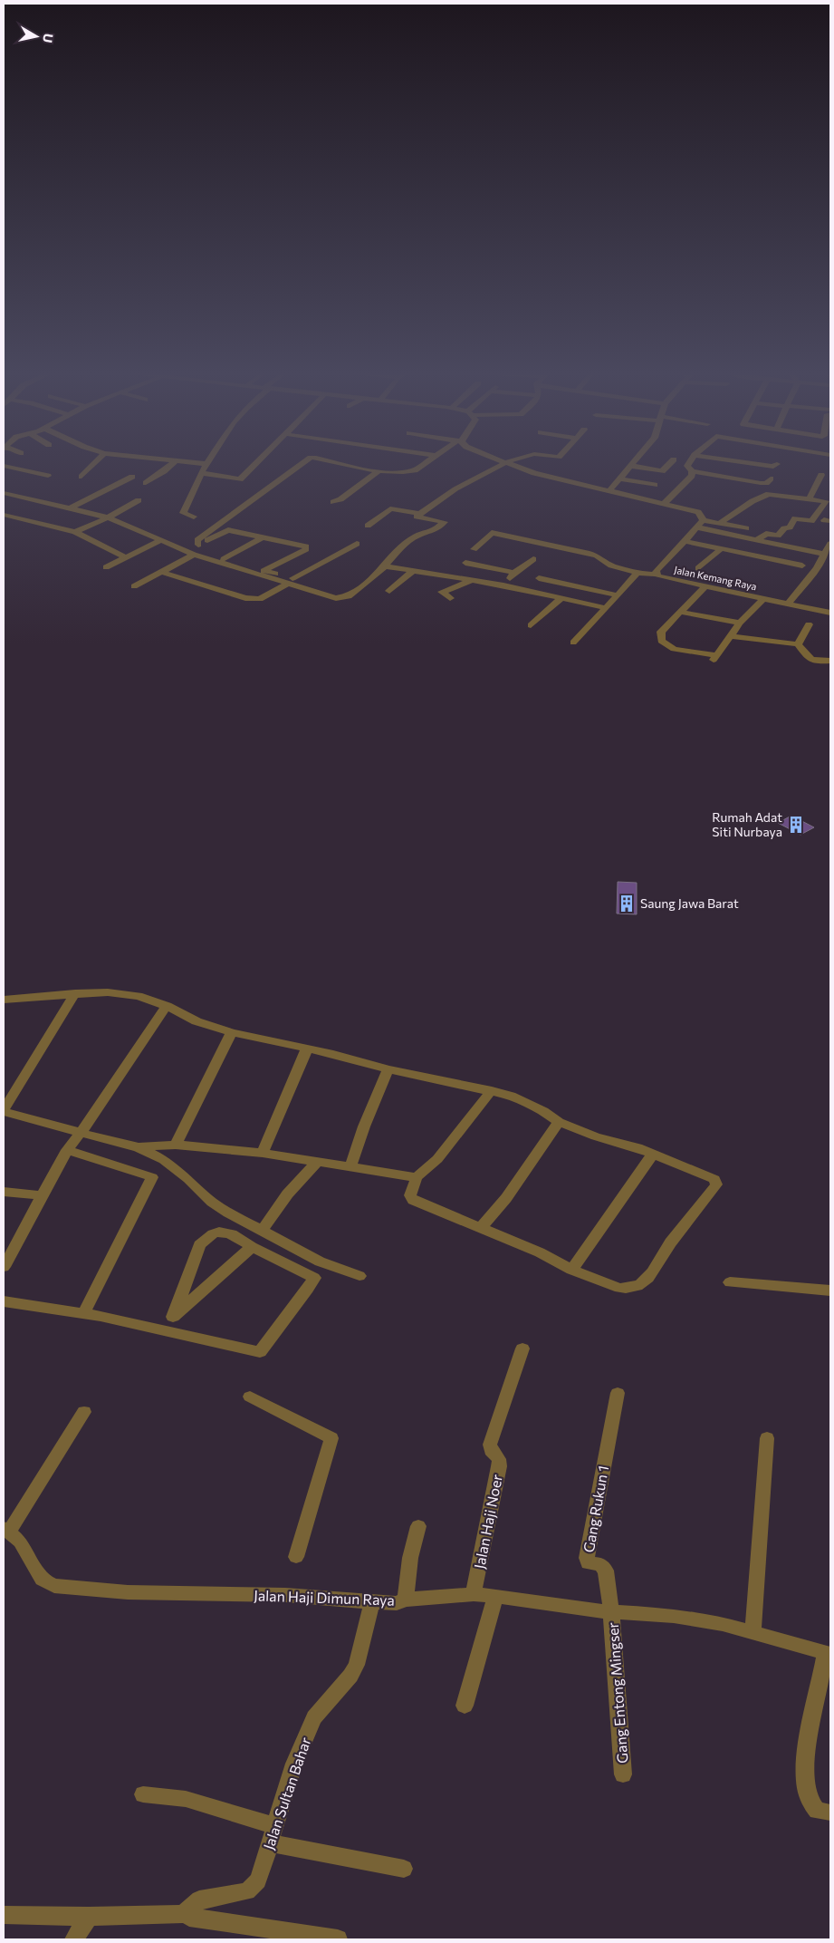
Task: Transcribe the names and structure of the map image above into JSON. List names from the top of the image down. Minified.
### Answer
{"streets":{"street":["Jalan Kemang Raya","Gang Rukun 1","Jalan Haji Noer","Jalan Haji Dimun Raya","Gang Entong Mingser","Jalan Sultan Bahar"]},"crossings":[["Gang Rukun 1","Jalan Haji Dimun Raya"],["Gang Rukun 1","Gang Entong Mingser"],["Jalan Haji Noer","Jalan Haji Dimun Raya"],["Jalan Haji Dimun Raya","Gang Entong Mingser"],["Jalan Haji Dimun Raya","Jalan Sultan Bahar"]],"places":{"building":["Rumah Adat Siti Nurbaya","Saung Jawa Barat"]},"north":"right"}
